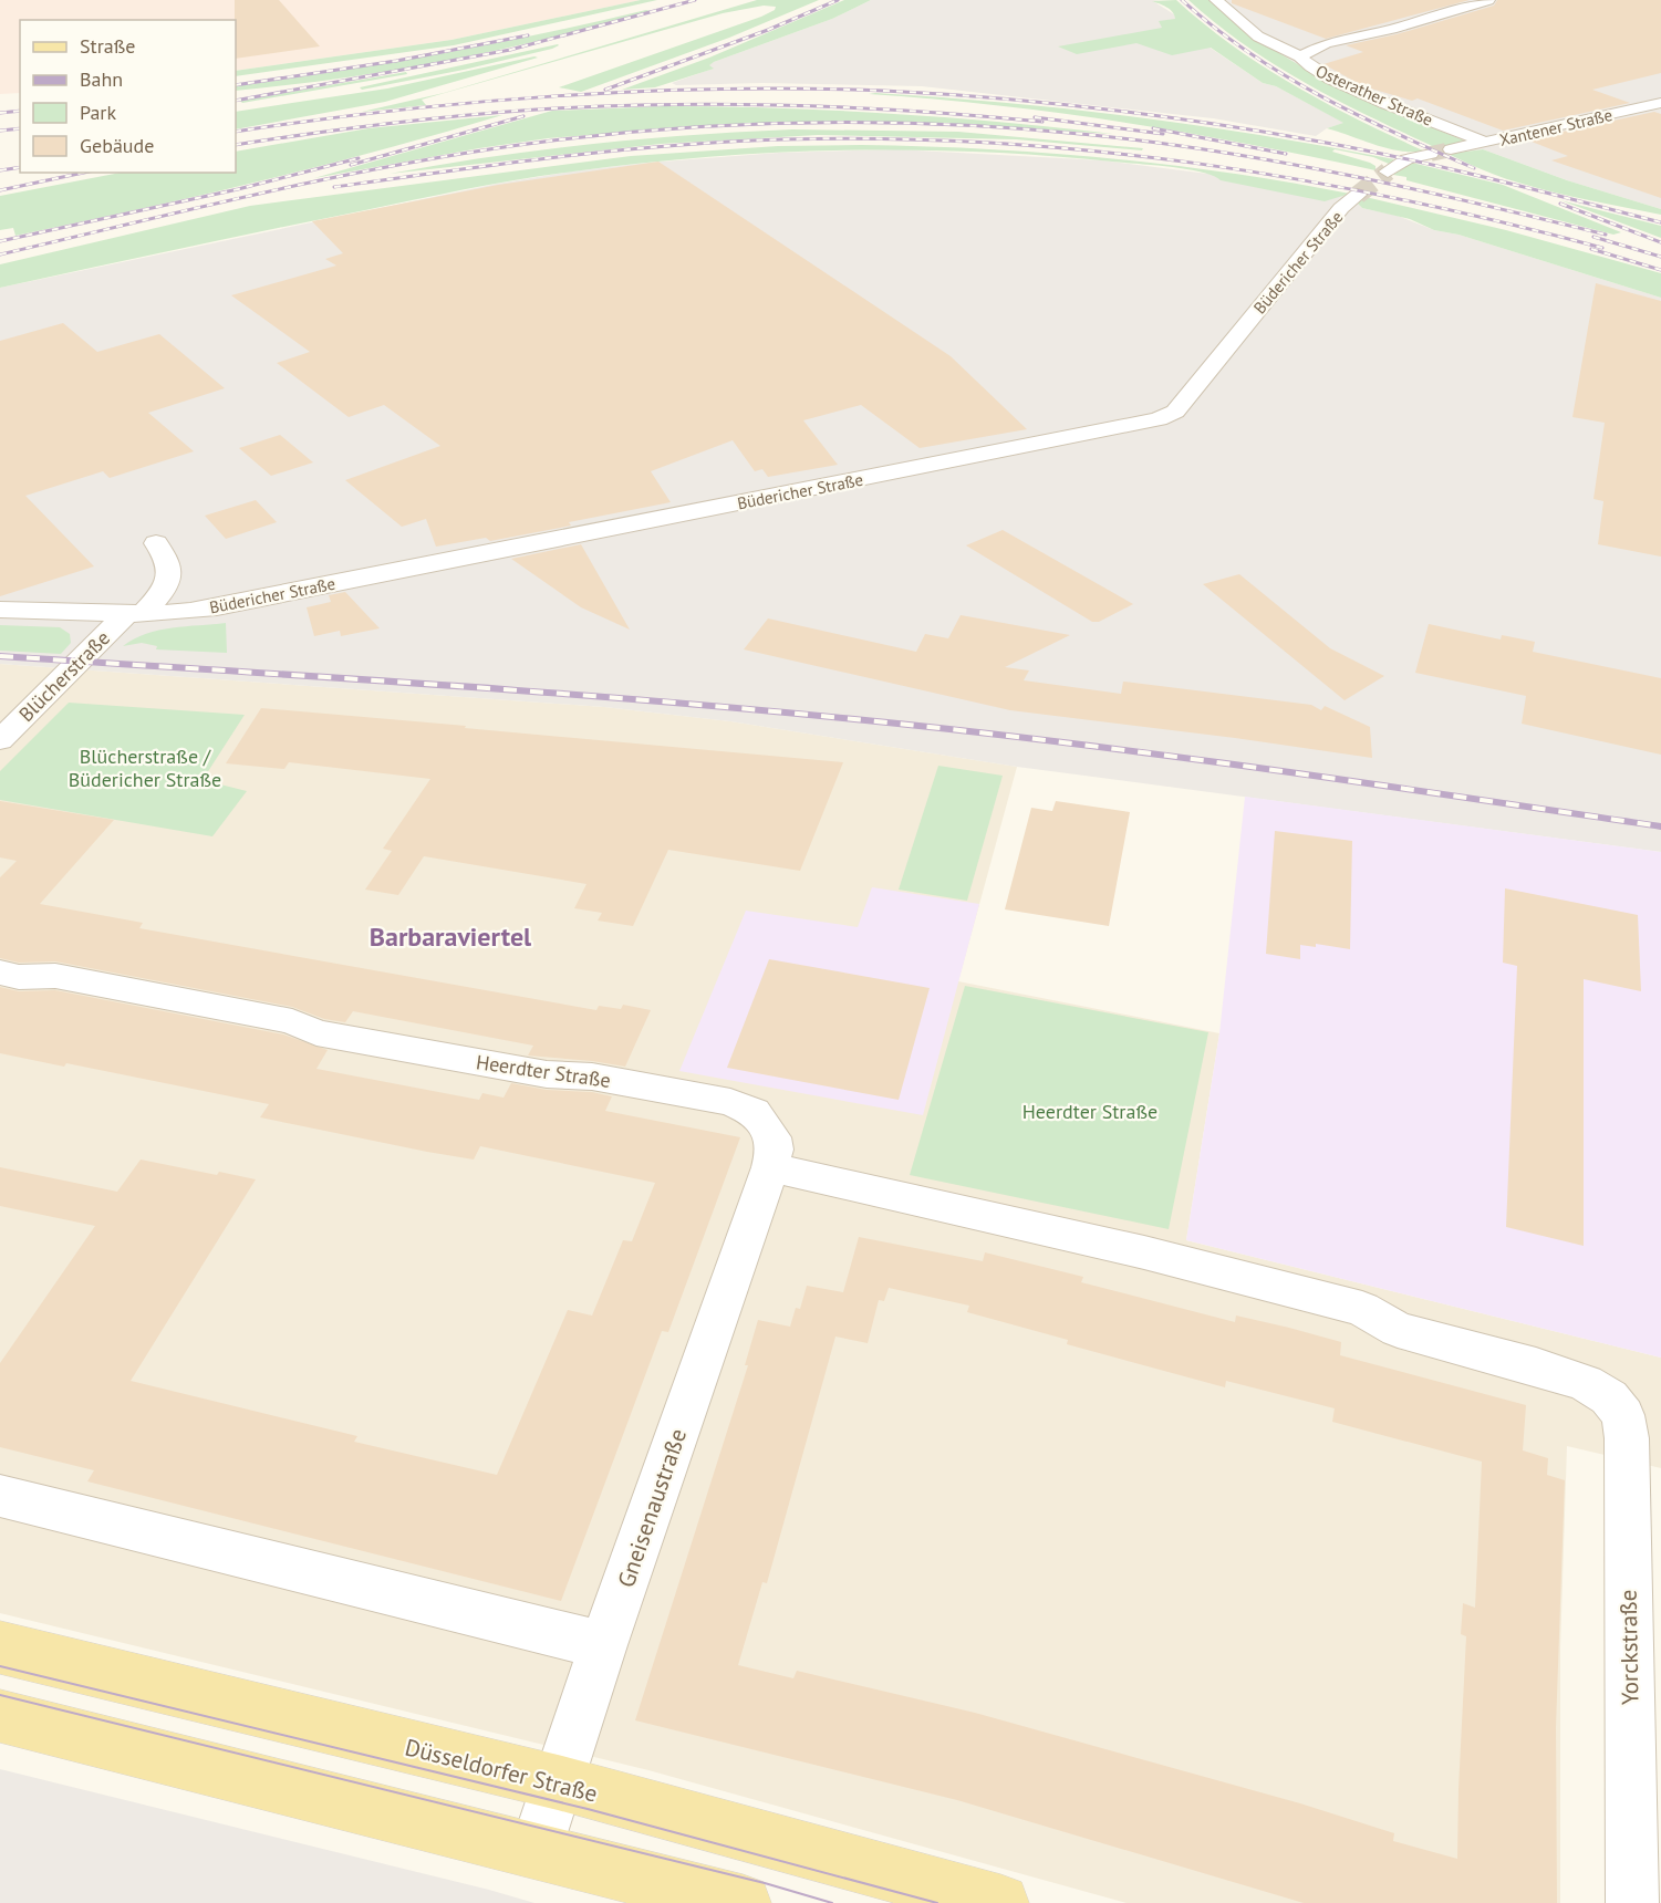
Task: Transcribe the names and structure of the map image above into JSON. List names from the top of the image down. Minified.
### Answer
{"streets":{"main road":["Düsseldorfer Straße"],"street":["Osterather Straße","Xantener Straße","Büdericher Straße","Blücherstraße","Heerdter Straße","Gneisenaustraße","Yorckstraße"]},"crossings":[["Osterather Straße","Xantener Straße"],["Büdericher Straße","Blücherstraße"],["Heerdter Straße","Gneisenaustraße"],["Heerdter Straße","Yorckstraße"],["Gneisenaustraße","Yorckstraße"],["Gneisenaustraße","Düsseldorfer Straße"]],"districts":["Barbaraviertel"],"parks":["Blücherstraße / Büdericher Straße","Heerdter Straße"],"legend":["Straße","Bahn","Park","Gebäude"]}
